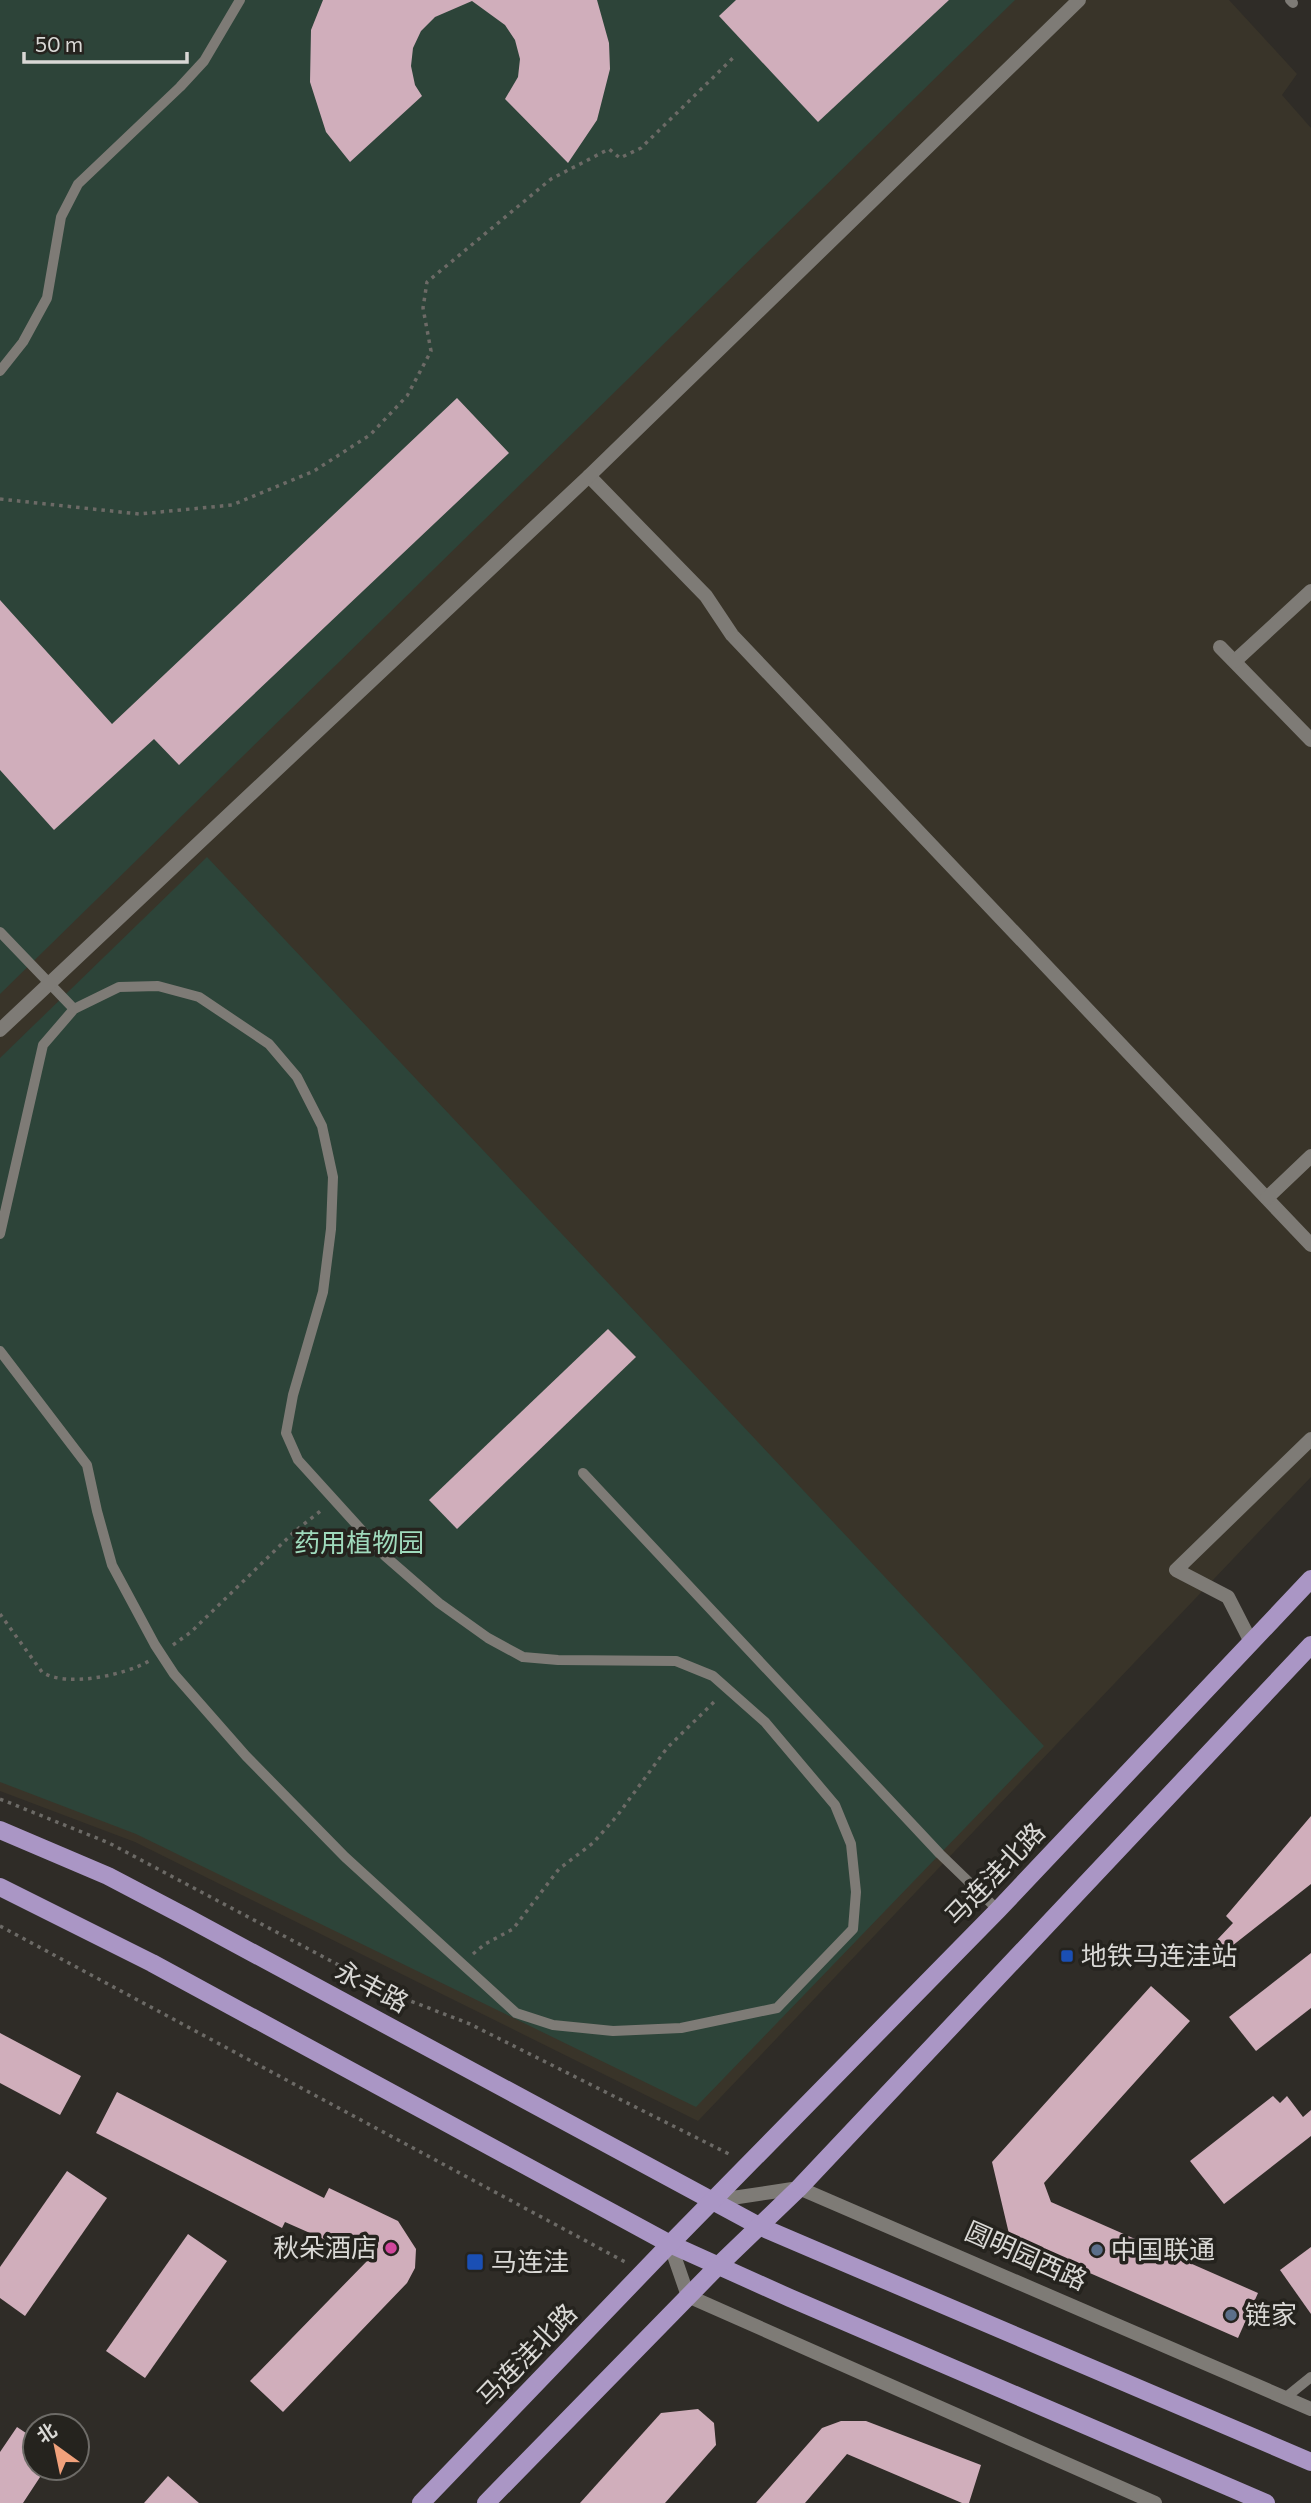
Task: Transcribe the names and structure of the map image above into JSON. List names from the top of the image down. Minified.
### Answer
{"streets":{"main road":["马连洼北路","永丰路"],"street":["圆明园西路"]},"crossings":[["马连洼北路","永丰路"]],"parks":["药用植物园"],"places":{"transit":["地铁马连洼站","马连洼"],"other":["秋朵酒店","中国联通","链家"]},"scale_bar":"50 m","north":"top left"}
